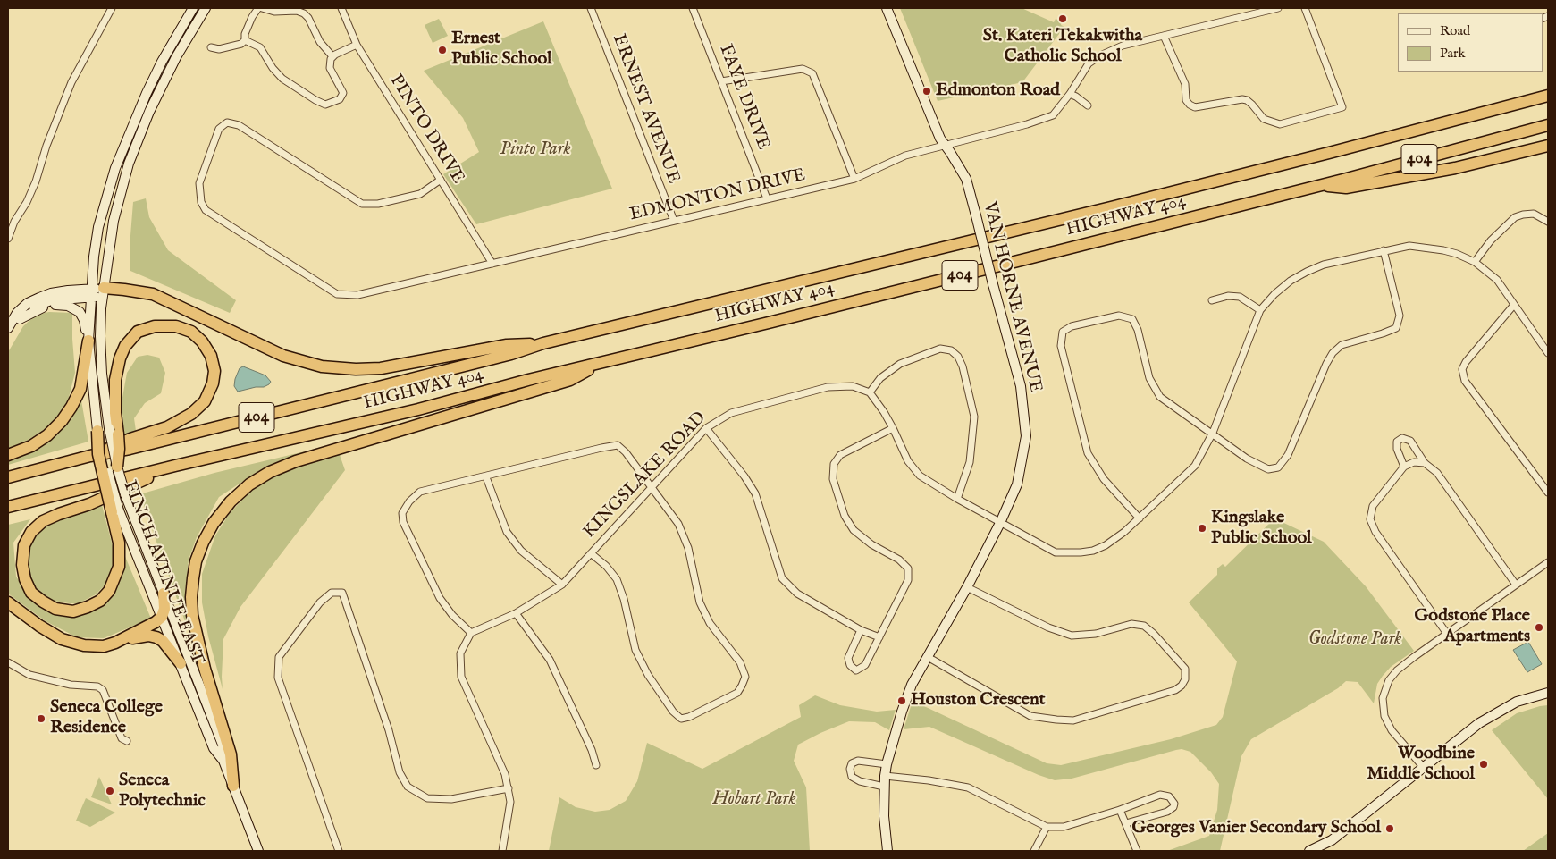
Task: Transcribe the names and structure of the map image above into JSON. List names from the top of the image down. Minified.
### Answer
{"streets":{"highway":["404","HIGHWAY 404"],"main road":["VAN HORNE AVENUE","FINCH AVENUE EAST"],"street":["FAYE DRIVE","ERNEST AVENUE","PINTO DRIVE","EDMONTON DRIVE","KINGSLAKE ROAD"]},"crossings":[["FAYE DRIVE","EDMONTON DRIVE"],["ERNEST AVENUE","EDMONTON DRIVE"],["PINTO DRIVE","EDMONTON DRIVE"],["EDMONTON DRIVE","VAN HORNE AVENUE"]],"parks":["Pinto Park","Godstone Park","Hobart Park"],"places":["St. Kateri Tekakwitha Catholic School","Ernest Public School","Edmonton Road","Kingslake Public School","Godstone Place Apartments","Houston Crescent","Seneca College Residence","Woodbine Middle School","Seneca Polytechnic","Georges Vanier Secondary School"],"legend":["Road","Park"]}
